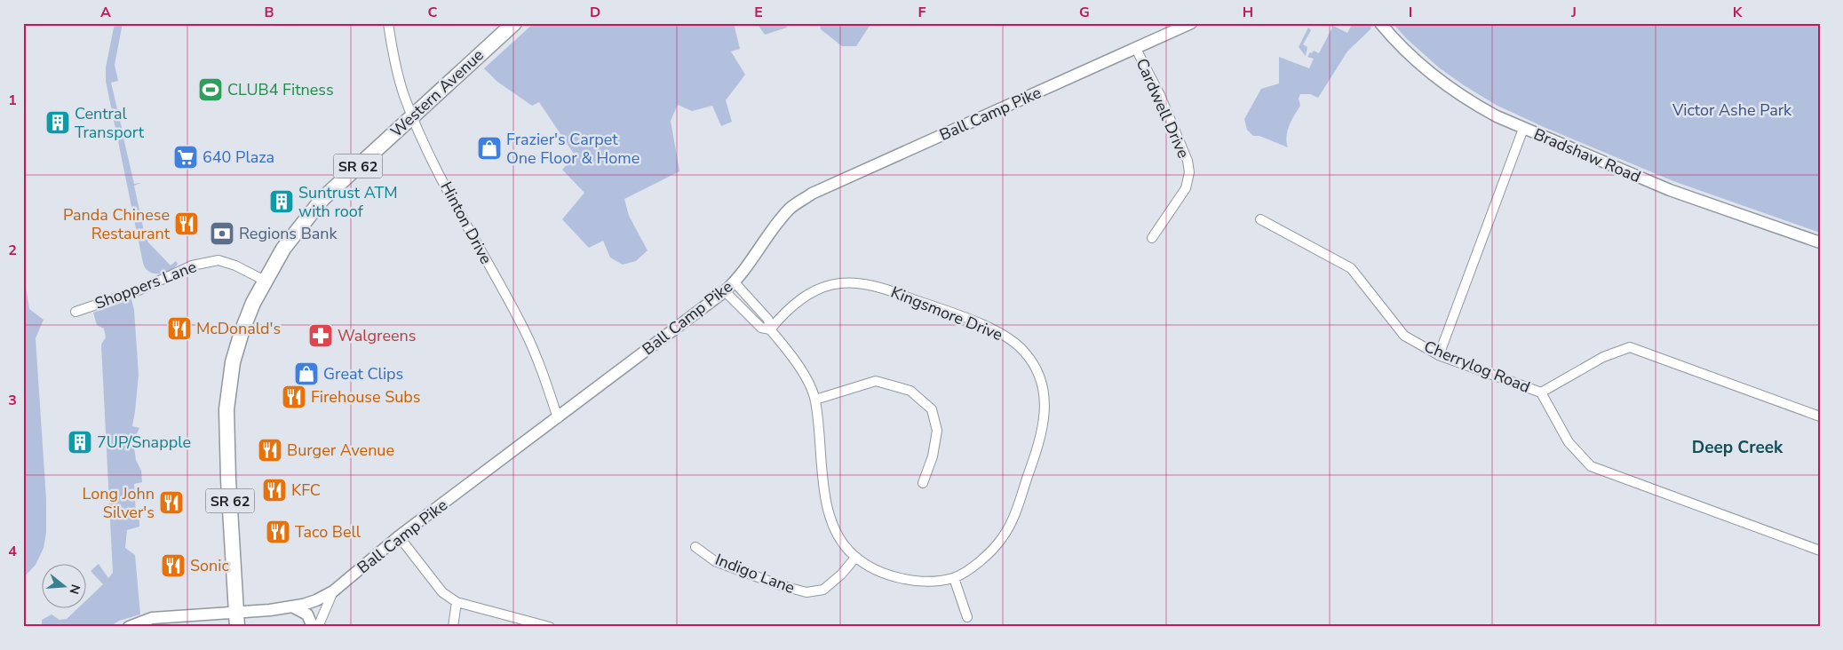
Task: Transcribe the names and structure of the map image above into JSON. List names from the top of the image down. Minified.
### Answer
{"streets":{"main road":["Western Avenue","SR 62"],"street":["Cardwell Drive","Ball Camp Pike","Bradshaw Road","Hinton Drive","Shoppers Lane","Kingsmore Drive","Cherrylog Road","Indigo Lane"]},"crossings":[["Western Avenue","Hinton Drive"],["Western Avenue","Shoppers Lane"],["Cardwell Drive","Ball Camp Pike"],["Ball Camp Pike","Hinton Drive"],["Ball Camp Pike","Kingsmore Drive"],["Kingsmore Drive","Indigo Lane"]],"districts":["Deep Creek"],"parks":["Victor Ashe Park"],"places":{"sports":["CLUB4 Fitness"],"building":["Central Transport","Suntrust ATM with roof","7UP/Snapple"],"shop":["Frazier's Carpet One Floor & Home","Great Clips"],"supermarket":["640 Plaza"],"restaurant":["Panda Chinese Restaurant","McDonald's","Firehouse Subs","Burger Avenue","KFC","Long John Silver's","Taco Bell","Sonic"],"bank":["Regions Bank"],"pharmacy":["Walgreens"]},"north":"right","grid":{"columns":["A","B","C","D","E","F","G","H","I","J","K"],"rows":["1","2","3","4"]}}
